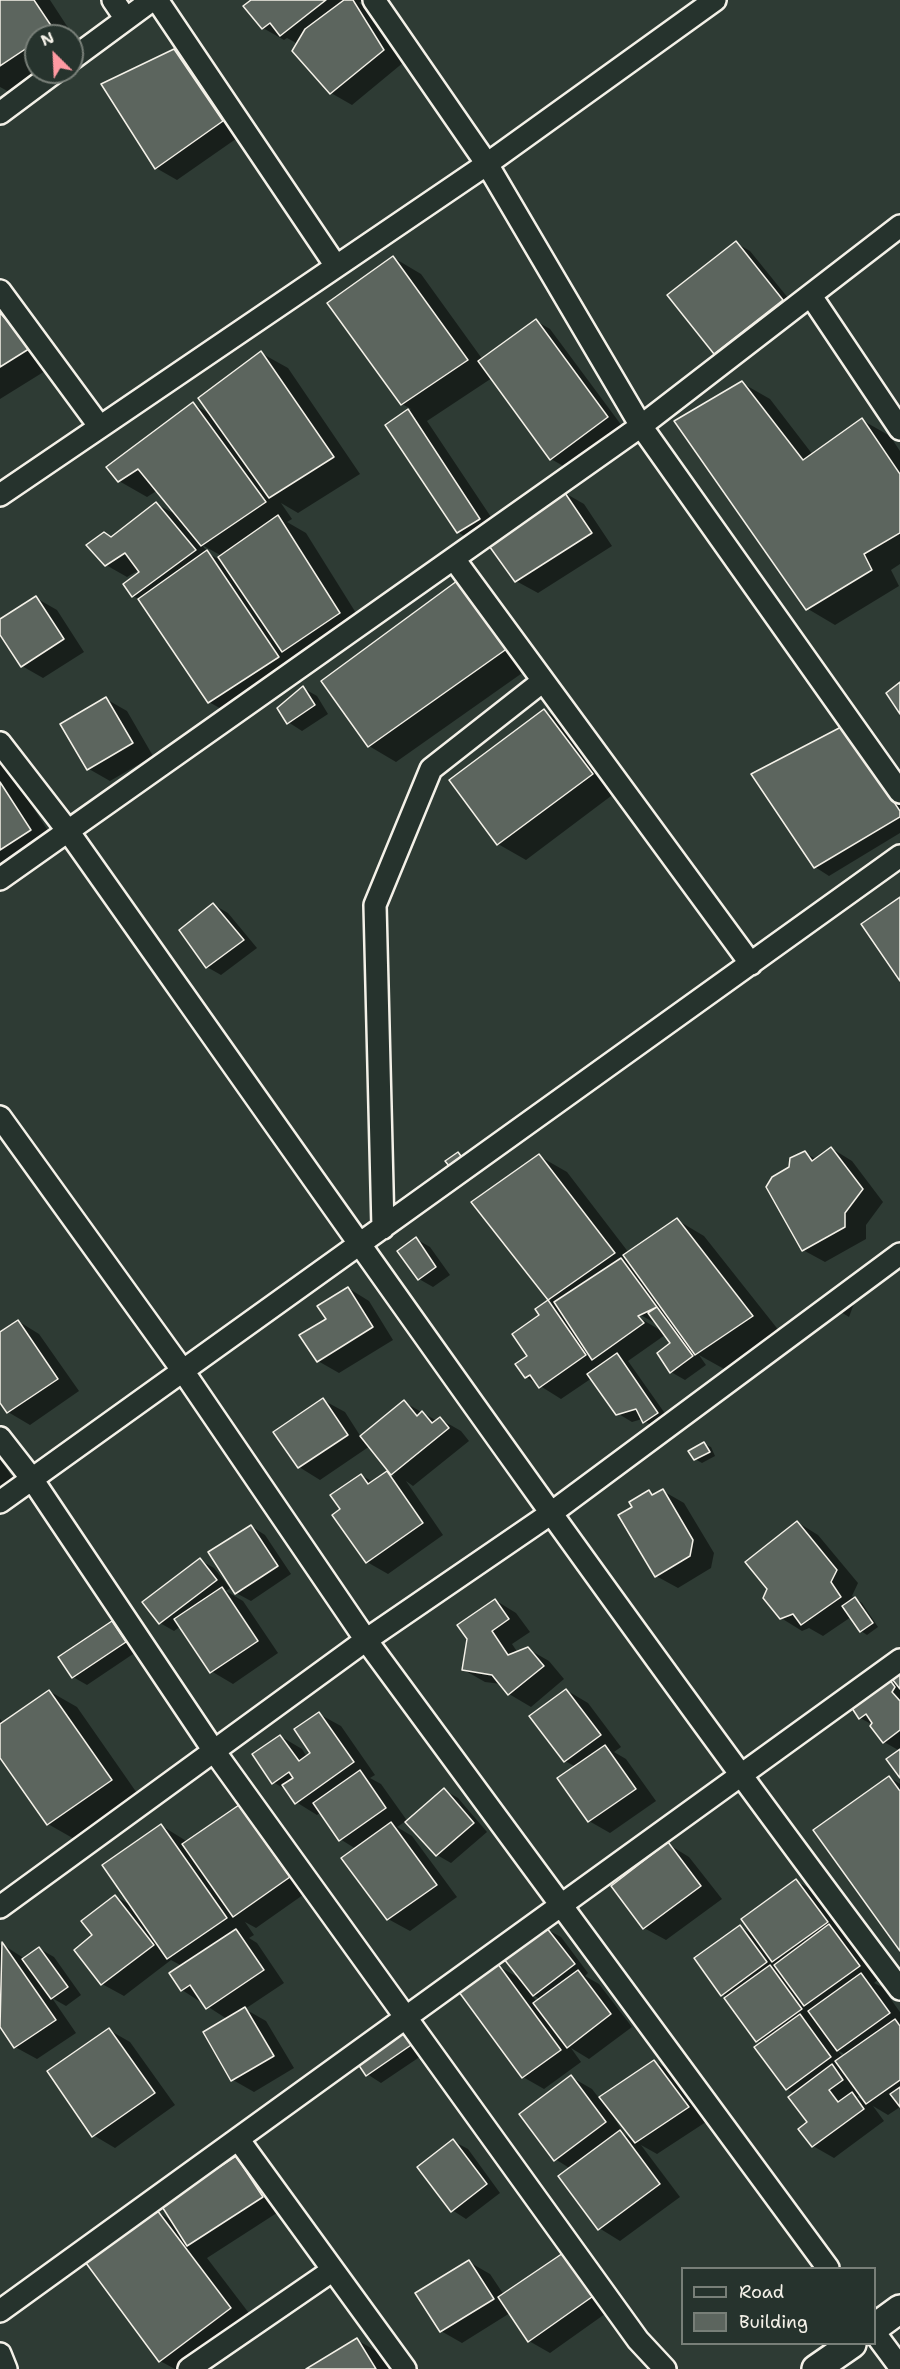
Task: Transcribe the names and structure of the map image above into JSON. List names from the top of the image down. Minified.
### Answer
{"legend":["Road","Building"],"north":"top left"}
